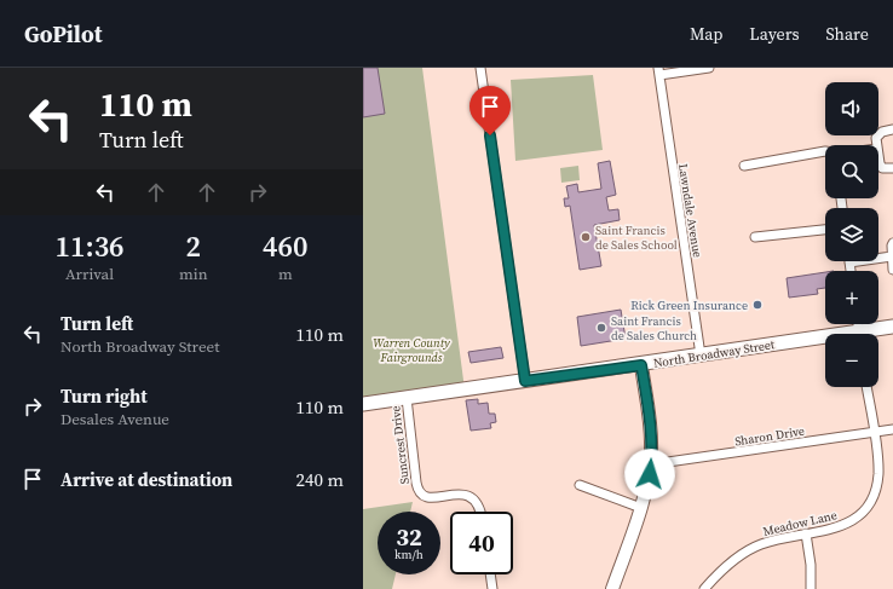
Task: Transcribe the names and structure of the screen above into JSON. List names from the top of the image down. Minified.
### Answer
{"streets":{"main road":["North Broadway Street"],"street":["Lawndale Avenue","Sharon Drive","Suncrest Drive","Meadow Lane"]},"crossings":[["Lawndale Avenue","North Broadway Street"],["North Broadway Street","Suncrest Drive"],["Sharon Drive","Meadow Lane"]],"parks":["Warren County Fairgrounds"],"places":["Saint Francis de Sales School","Rick Green Insurance","Saint Francis de Sales Church"],"page":{"header":"GoPilot","nav":["Map","Layers","Share"],"turn":["110 m","Turn left"],"map_buttons":["+","−"],"eta":["11:36","Arrival","2","min","460","m"],"list":[{"name":"Turn left","note":"North Broadway Street","value":"110 m"},{"name":"Turn right","note":"Desales Avenue","value":"110 m"},{"name":"Arrive at destination","value":"240 m"}],"speed":"32 km/h","limit":"40"}}
